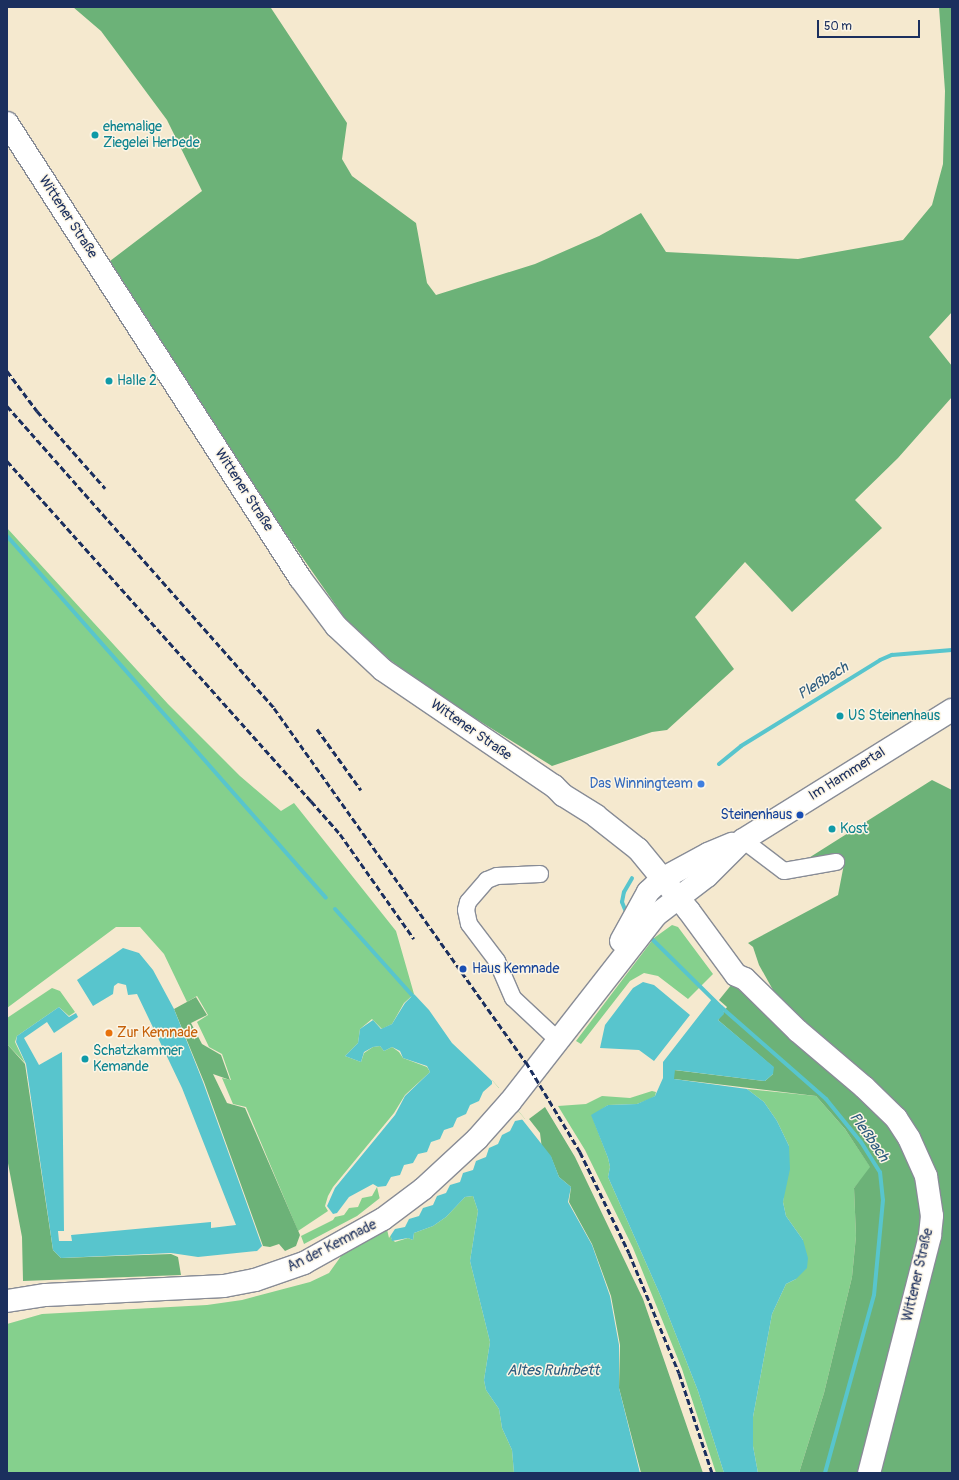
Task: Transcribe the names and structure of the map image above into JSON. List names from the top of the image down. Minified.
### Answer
{"streets":{"main road":["Wittener Straße","Im Hammertal","An der Kemnade"]},"crossings":[["Wittener Straße","Im Hammertal"],["Wittener Straße","An der Kemnade"],["Im Hammertal","An der Kemnade"]],"water":["Pleßbach","Altes Ruhrbett"],"places":["ehemalige Ziegelei Herbede","Halle 2","US Steinenhaus","Das Winningteam","Steinenhaus","Kost","Haus Kemnade","Zur Kemnade","Schatzkammer Kemande"],"scale_bar":"50 m"}
